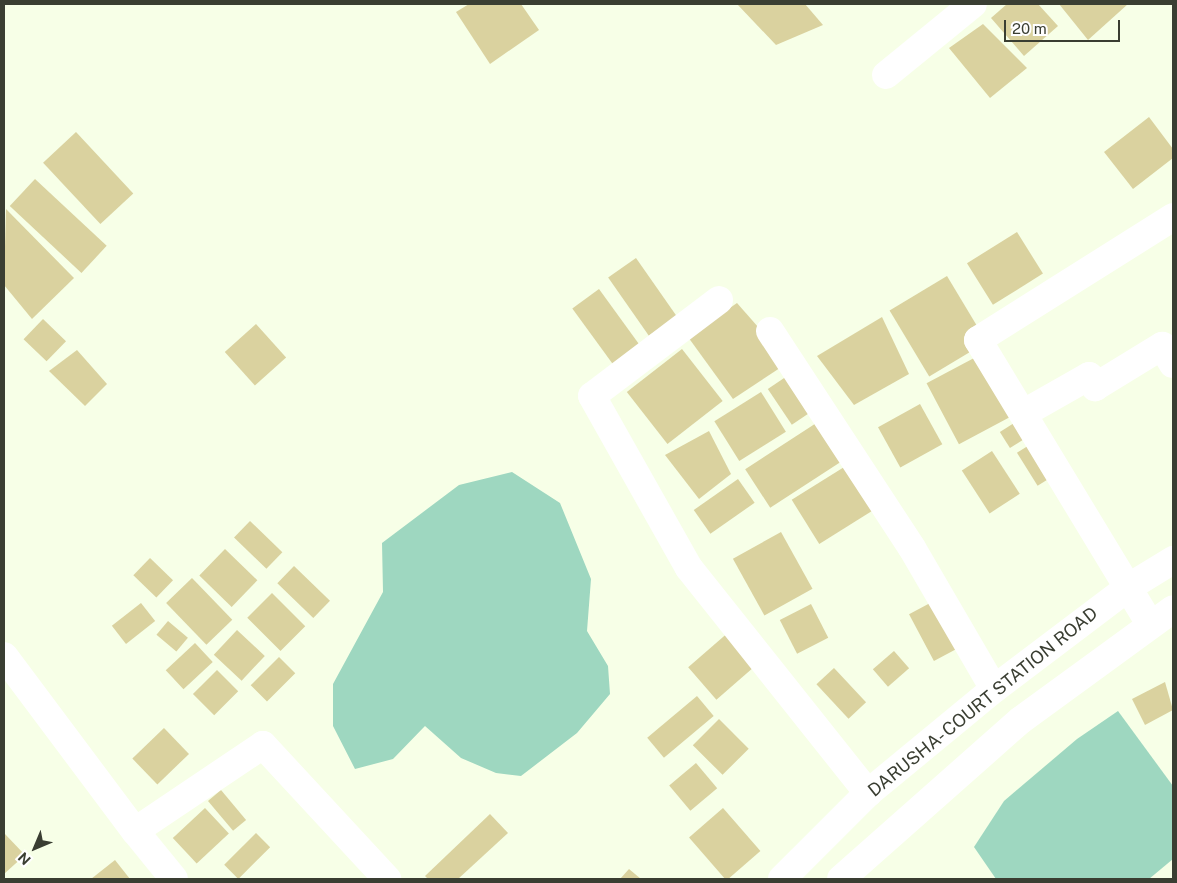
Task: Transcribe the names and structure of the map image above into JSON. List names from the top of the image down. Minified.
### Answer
{"streets":{"street":["DARUSHA- COURT STATION ROAD"]},"scale_bar":"20 m","north":"bottom left"}
